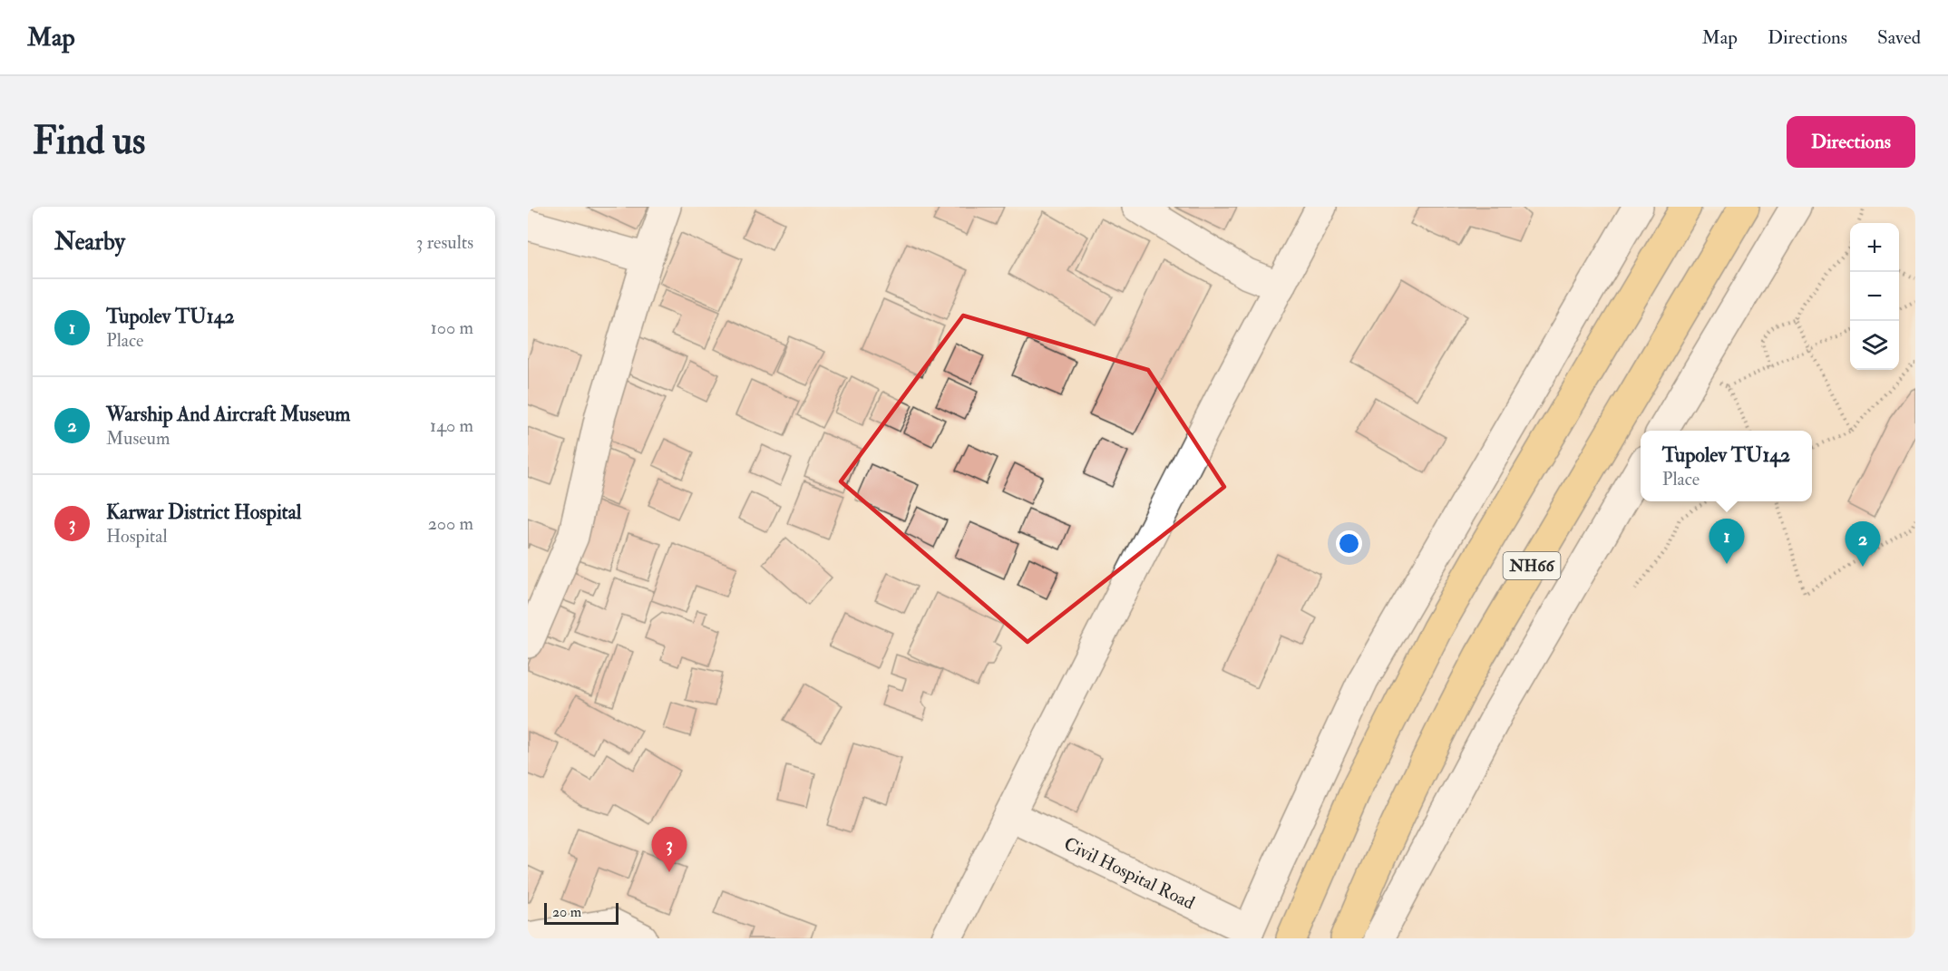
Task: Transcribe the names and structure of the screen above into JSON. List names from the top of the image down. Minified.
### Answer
{"streets":{"highway":["NH66"],"street":["Civil Hospital Road"]},"scale_bar":"20 m","page":{"header":"Map","nav":["Map","Directions","Saved"],"buttons":"Directions","title":"Find us","heading":["Nearby","3 results"],"map_buttons":["+","−"],"list":[{"mark":"1","name":"Tupolev TU142","note":"Place","value":"100 m"},{"mark":"2","name":"Warship And Aircraft Museum","note":"Museum","value":"140 m"},{"mark":"3","name":"Karwar District Hospital","note":"Hospital","value":"200 m"}],"popup":["Tupolev TU142","Place"],"pins":["1","2","3"],"scale":"20 m"}}
